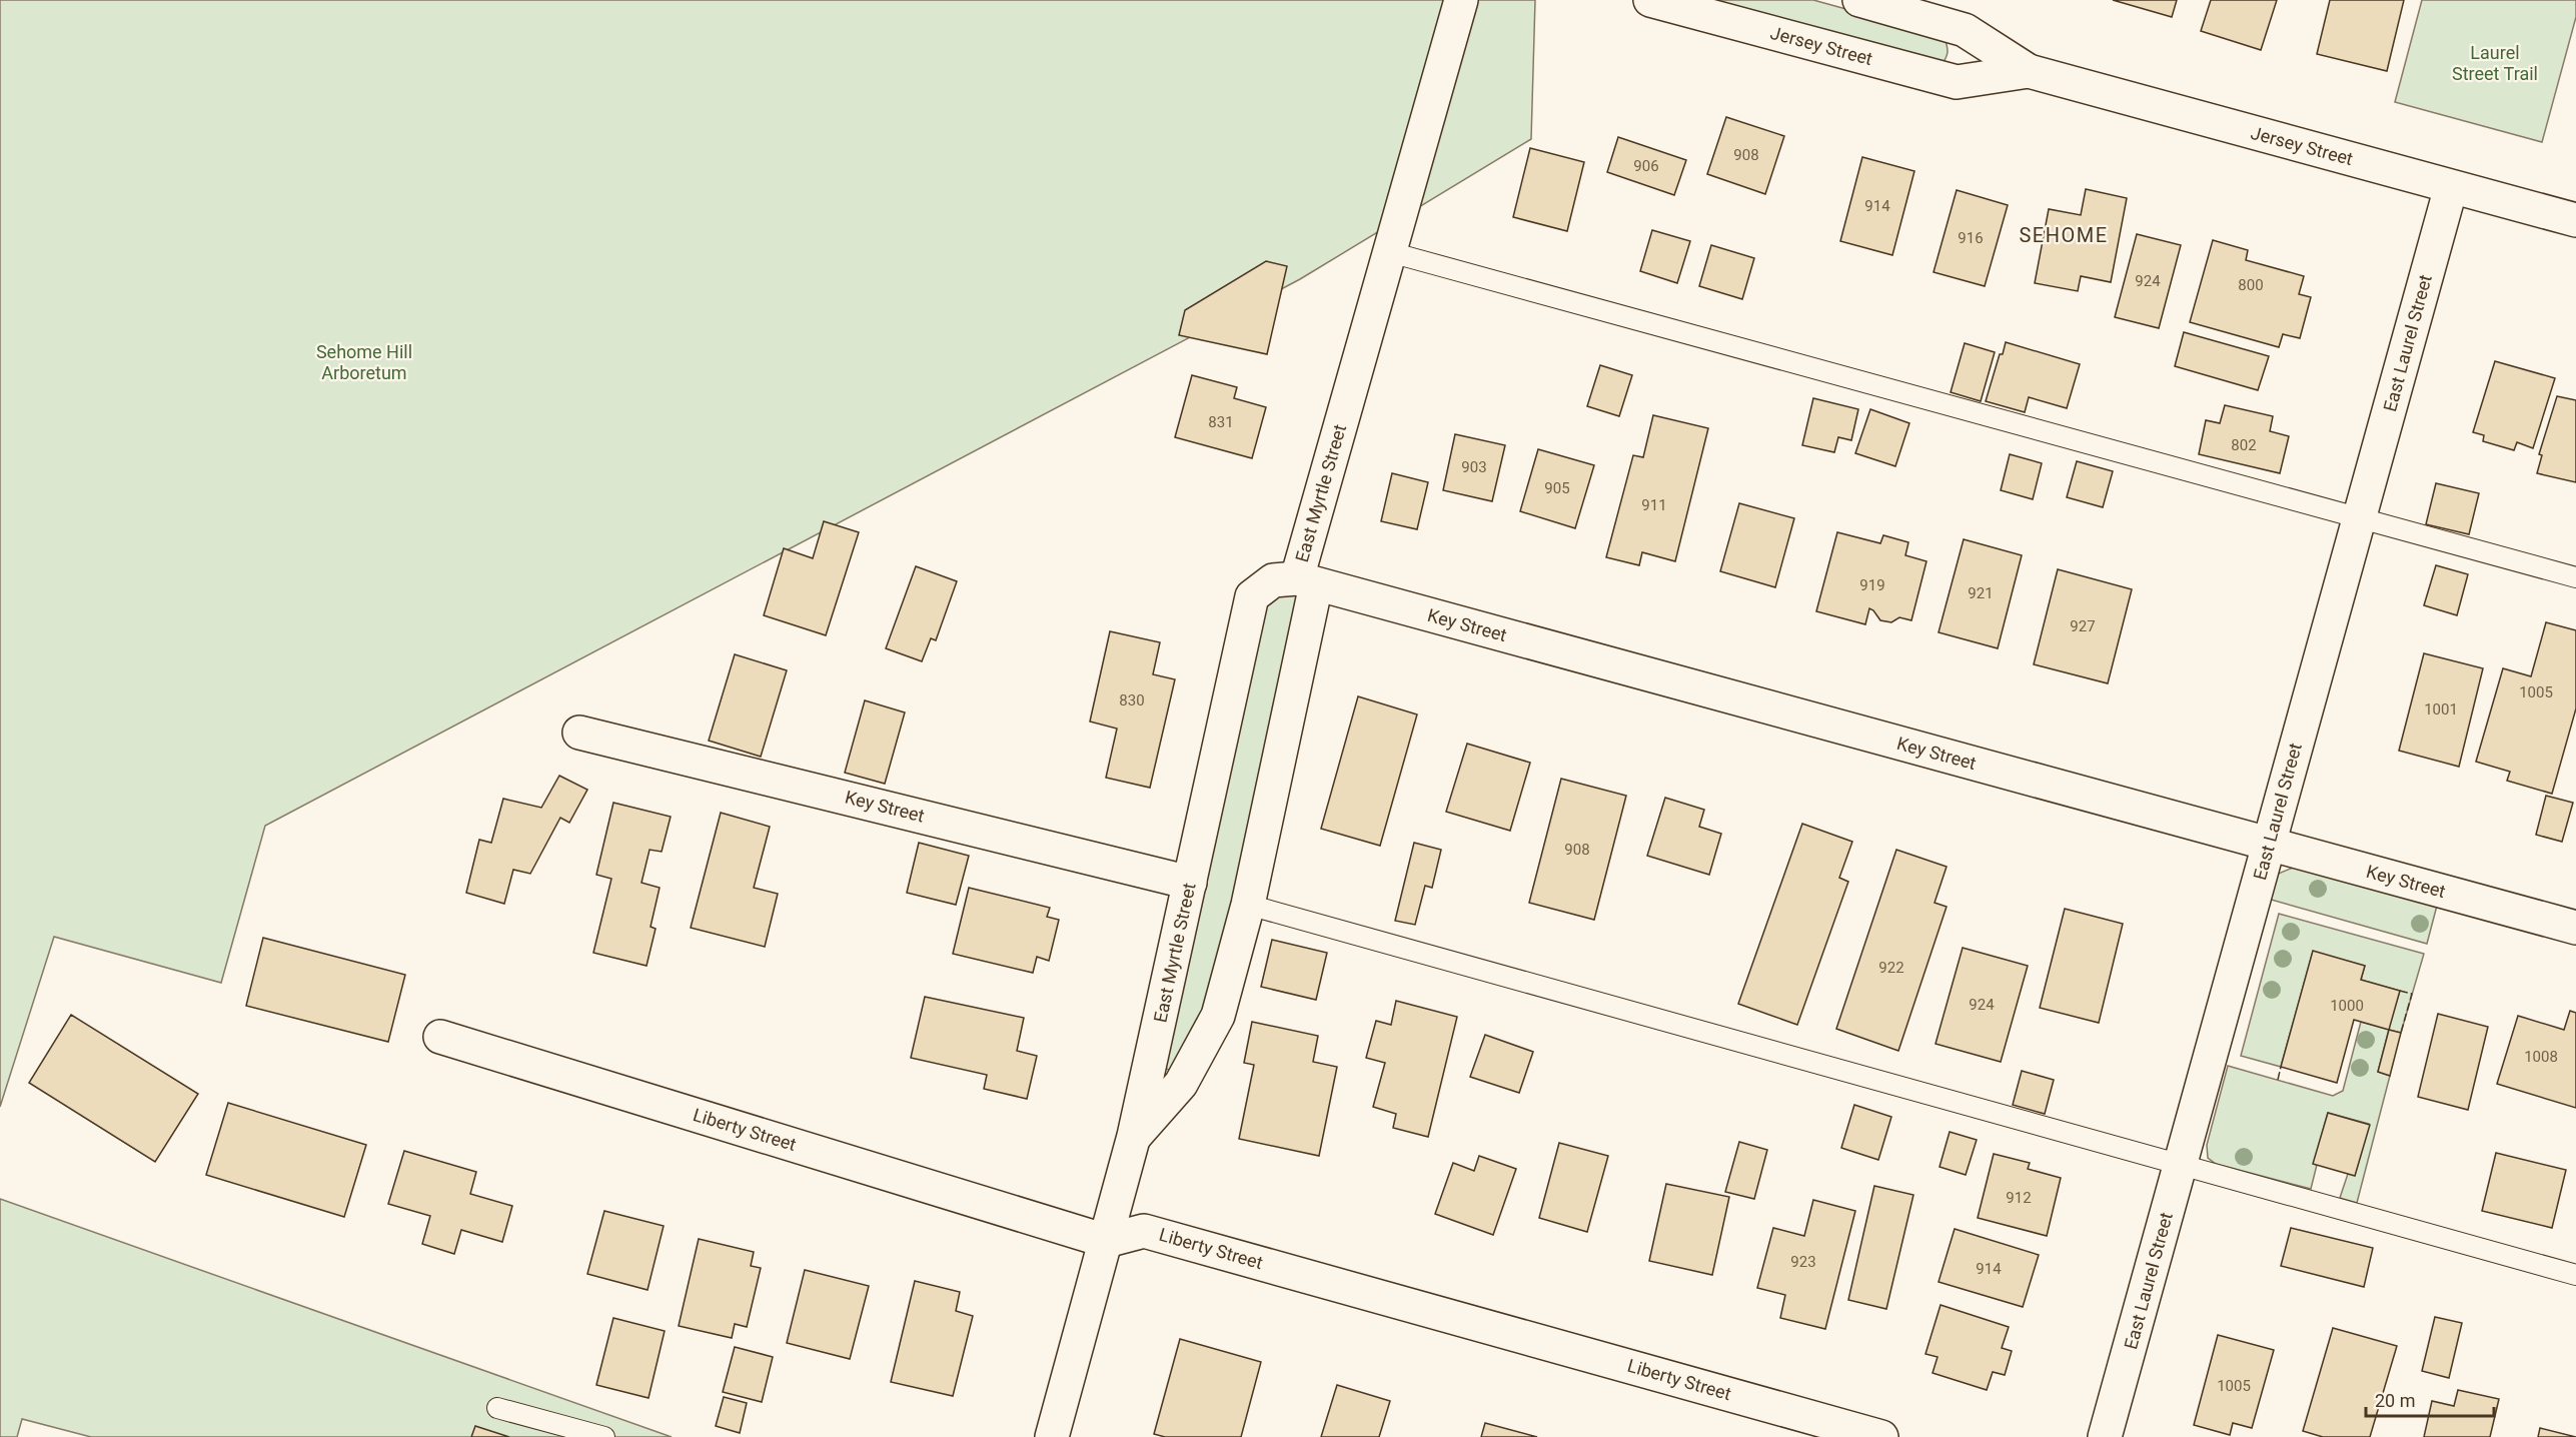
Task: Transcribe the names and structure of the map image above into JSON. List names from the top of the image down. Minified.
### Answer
{"streets":{"street":["Jersey Street","East Laurel Street","East Myrtle Street","Key Street","Liberty Street"]},"crossings":[["Jersey Street","East Laurel Street"],["East Laurel Street","Key Street"],["East Myrtle Street","Key Street"],["East Myrtle Street","Liberty Street"]],"districts":["SEHOME"],"parks":["Laurel Street Trail","Sehome Hill Arboretum"],"house_numbers":["908","906","914","916","924","800","831","802","903","905","911","919","921","927","1005","830","1001","908","922","924","1000","1008","912","923","914","1005"],"scale_bar":"20 m"}
